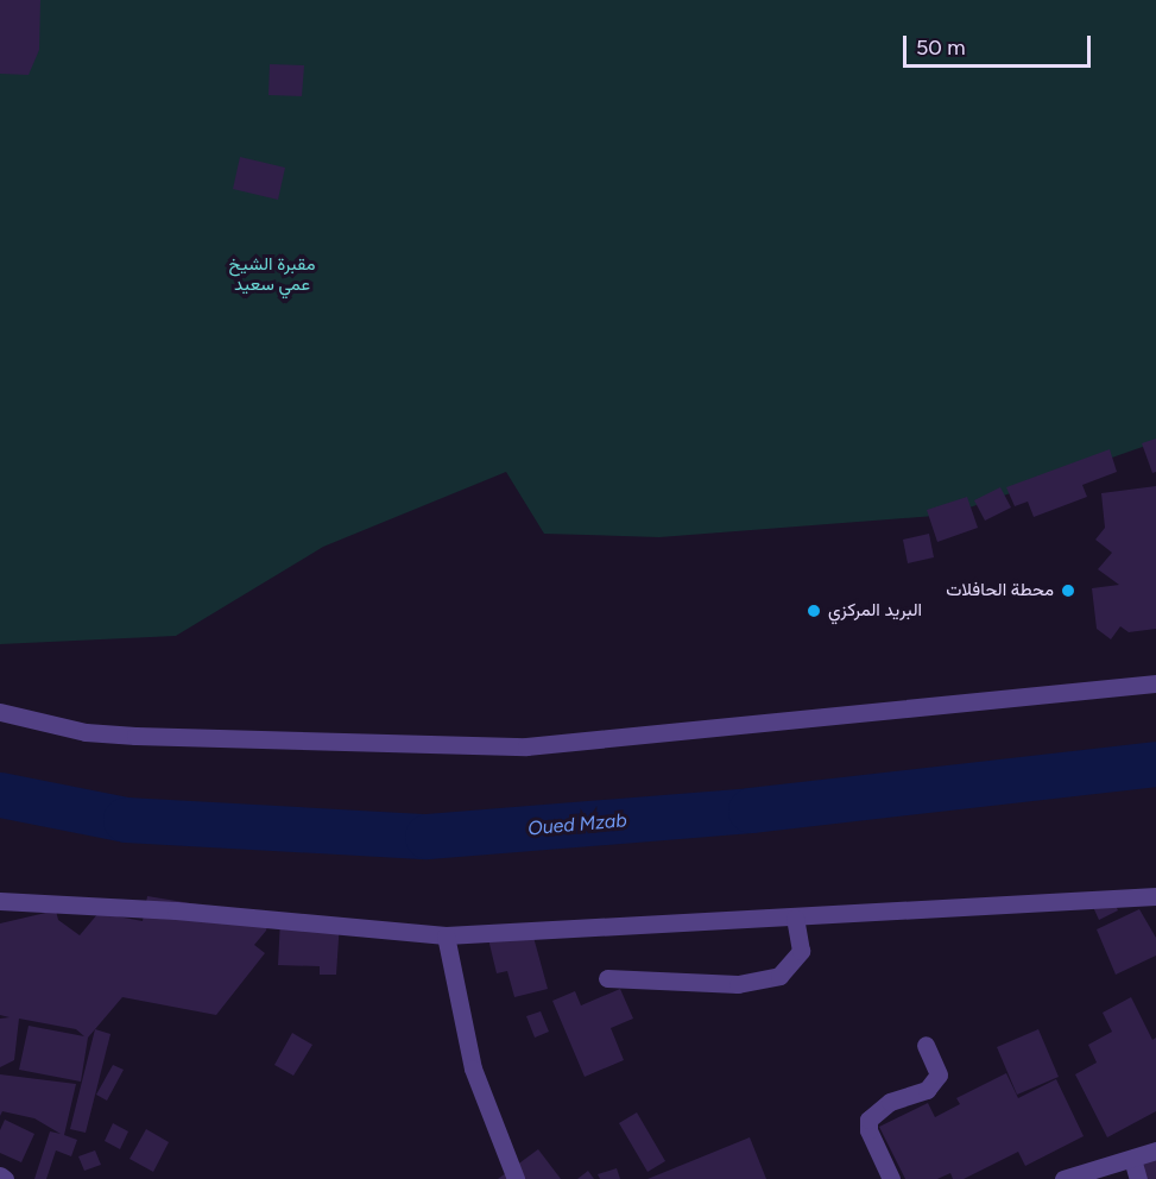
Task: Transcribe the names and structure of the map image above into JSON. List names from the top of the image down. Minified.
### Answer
{"water":["Oued Mzab"],"parks":["مقبرة الشيخ عمي سعيد"],"places":["محطة الحافلات","البريد المركزي"],"scale_bar":"50 m"}
